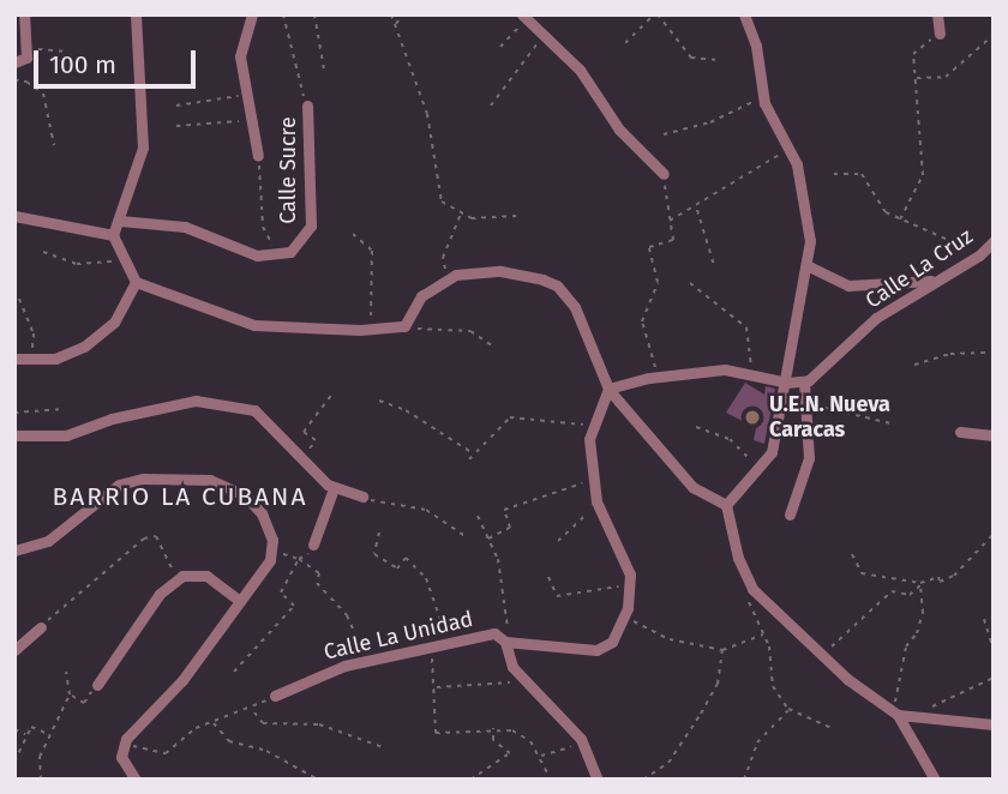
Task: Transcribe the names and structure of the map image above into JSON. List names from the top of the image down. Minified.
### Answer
{"streets":{"street":["Calle Sucre","Calle La Cruz","Calle La Unidad"]},"districts":["BARRIO LA CUBANA"],"places":["U.E.N. Nueva Caracas"],"scale_bar":"100 m"}
